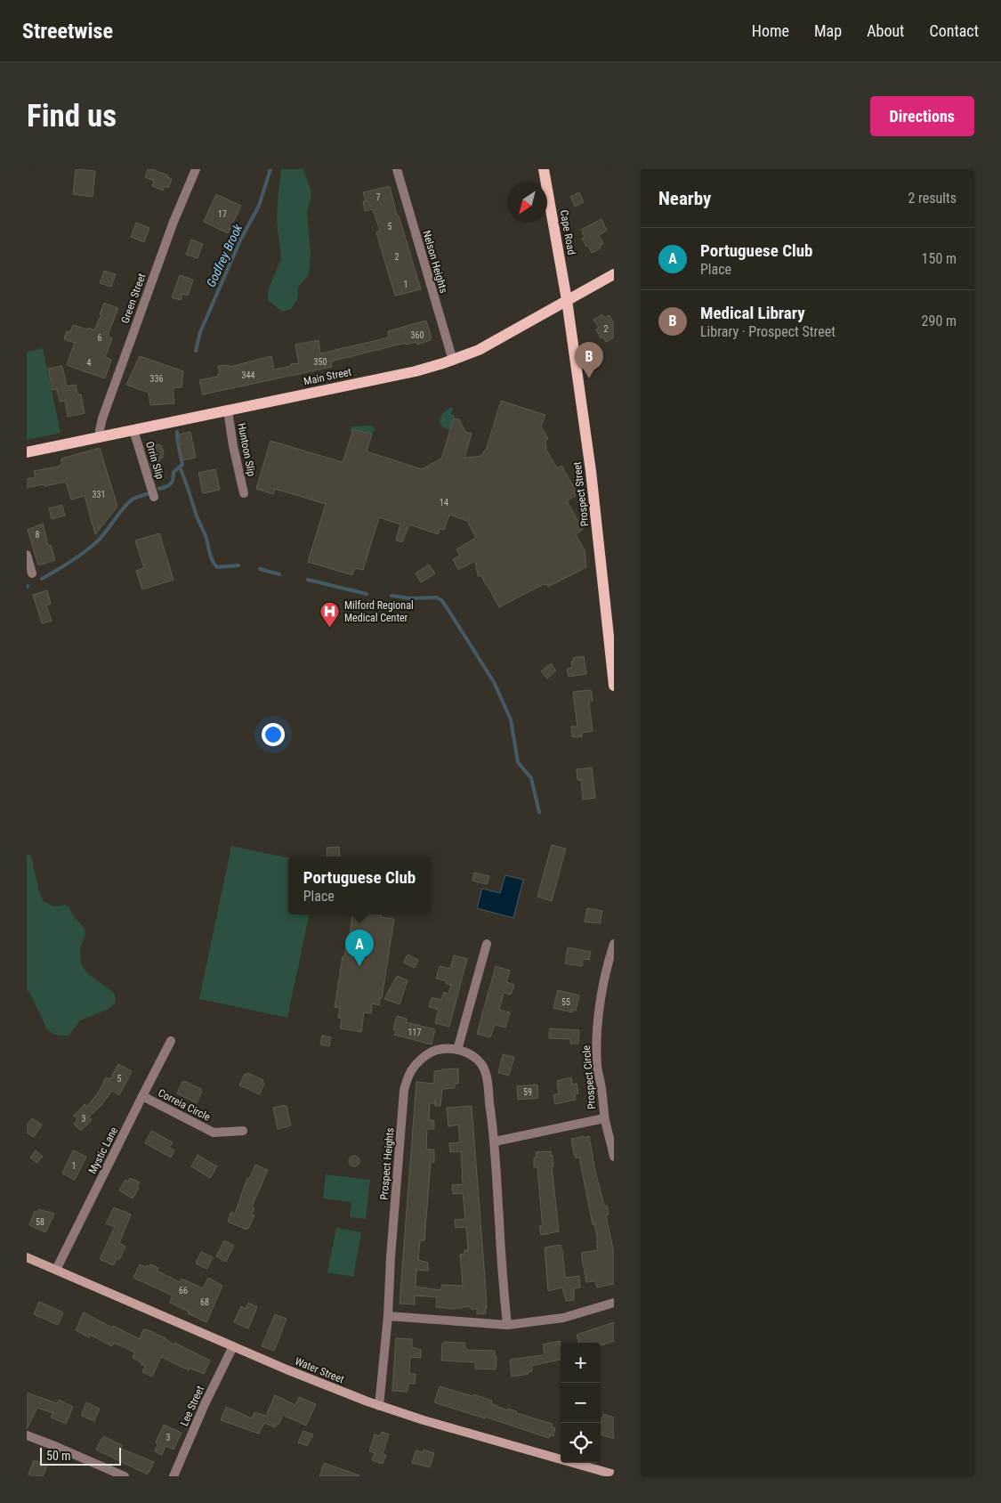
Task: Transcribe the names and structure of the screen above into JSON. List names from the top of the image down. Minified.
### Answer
{"streets":{"main road":["Cape Road","Main Street","Prospect Street"],"street":["Nelson Heights","Green Street","Huntoon Slip","Orrin Slip","Prospect Circle","Correia Circle","Mystic Lane","Prospect Heights","Water Street","Lee Street"]},"crossings":[["Cape Road","Main Street"],["Cape Road","Prospect Street"],["Nelson Heights","Main Street"],["Green Street","Main Street"],["Main Street","Huntoon Slip"],["Main Street","Orrin Slip"],["Main Street","Prospect Street"],["Correia Circle","Mystic Lane"],["Mystic Lane","Water Street"],["Prospect Heights","Water Street"],["Water Street","Lee Street"]],"water":["Godfrey Brook"],"places":{"hospital":["Milford Regional Medical Center"]},"house_numbers":["7","17","5","2","1","2","360","6","350","4","344","336","331","14","8","55","117","5","59","3","1","58","66","68","3"],"scale_bar":"50 m","north":"bottom left","page":{"header":"Streetwise","nav":["Home","Map","About","Contact"],"buttons":"Directions","title":"Find us","heading":["Nearby","2 results"],"list":[{"mark":"A","name":"Portuguese Club","note":"Place","value":"150 m"},{"mark":"B","name":"Medical Library","note":"Library · Prospect Street","value":"290 m"}],"pins":["B","A"],"popup":["Portuguese Club","Place"],"map_buttons":["+","−"],"scale":"50 m"}}
